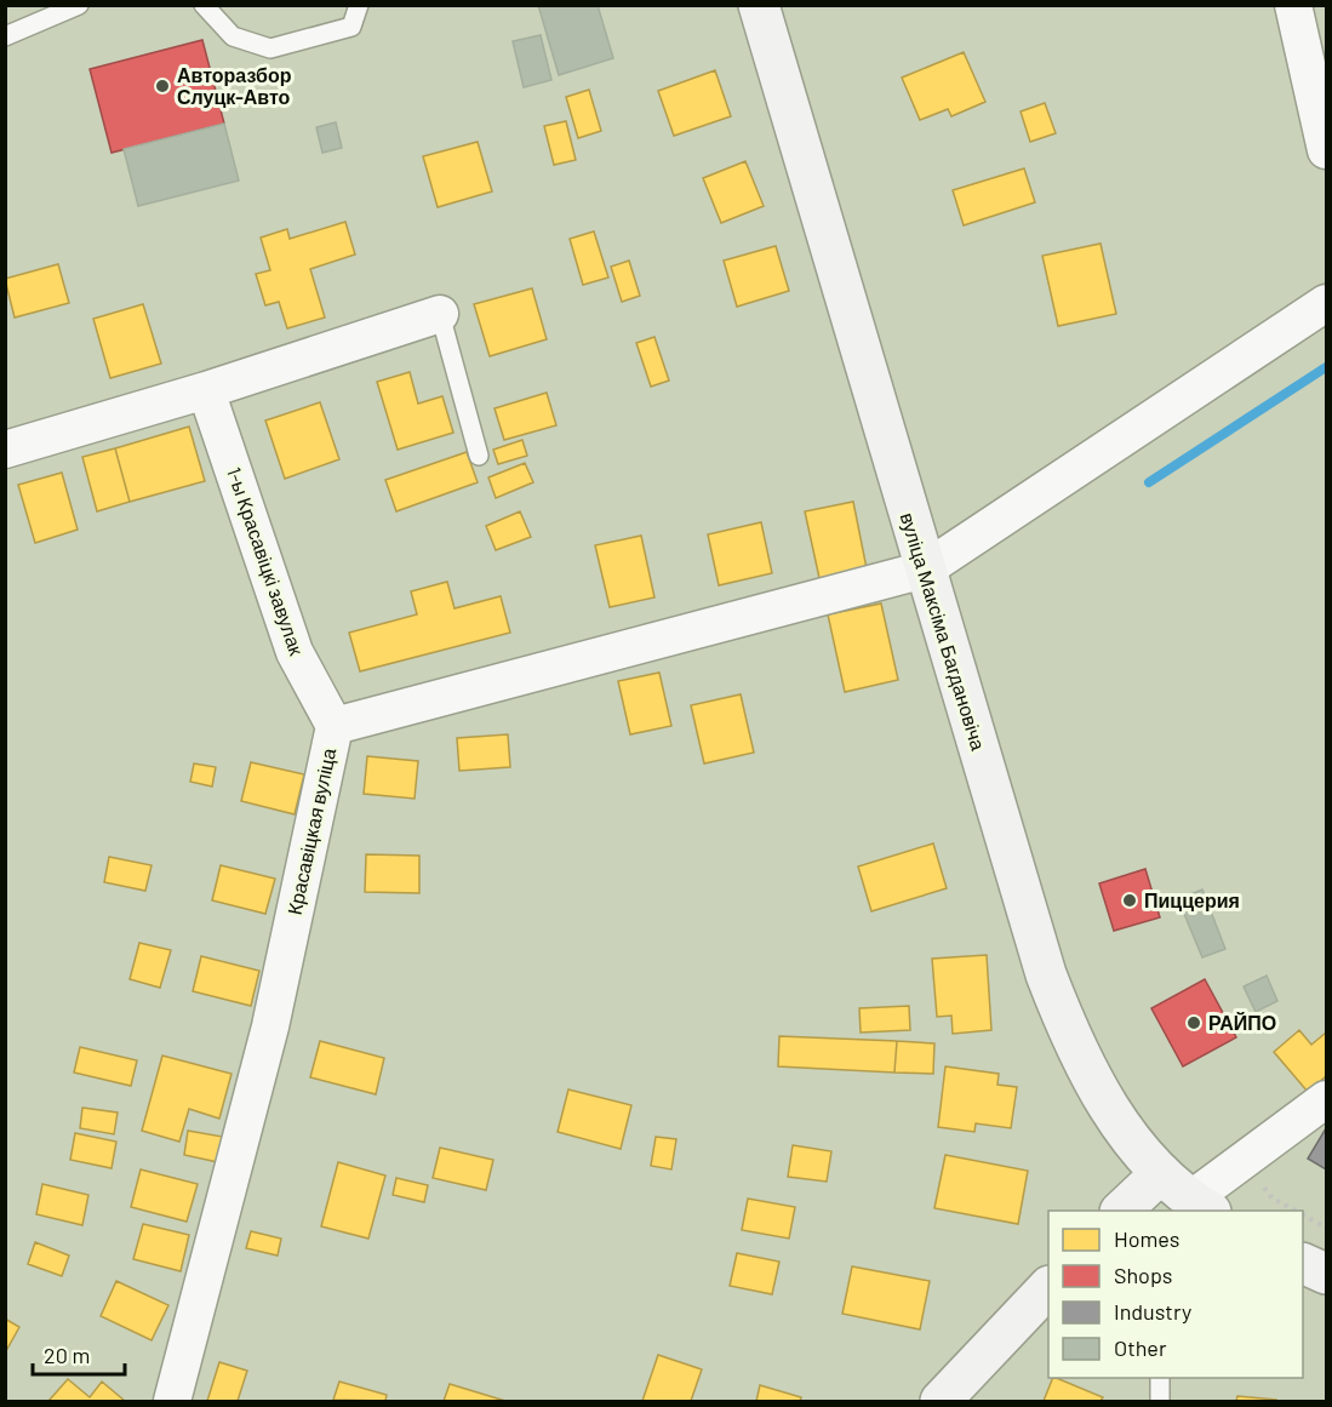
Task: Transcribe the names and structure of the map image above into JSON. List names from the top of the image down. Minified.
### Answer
{"streets":{"main road":["вуліца Максіма Багдановіча"],"street":["1-ы Красавіцкі завулак","Красавіцкая вуліца"]},"crossings":[["1-ы Красавіцкі завулак","Красавіцкая вуліца"],["вуліца Максіма Багдановіча","Красавіцкая вуліца"]],"places":["Авторазбор Слуцк-Авто","Пиццерия","РАЙПО"],"legend":["Homes","Shops","Industry","Other"],"scale_bar":"20 m"}
